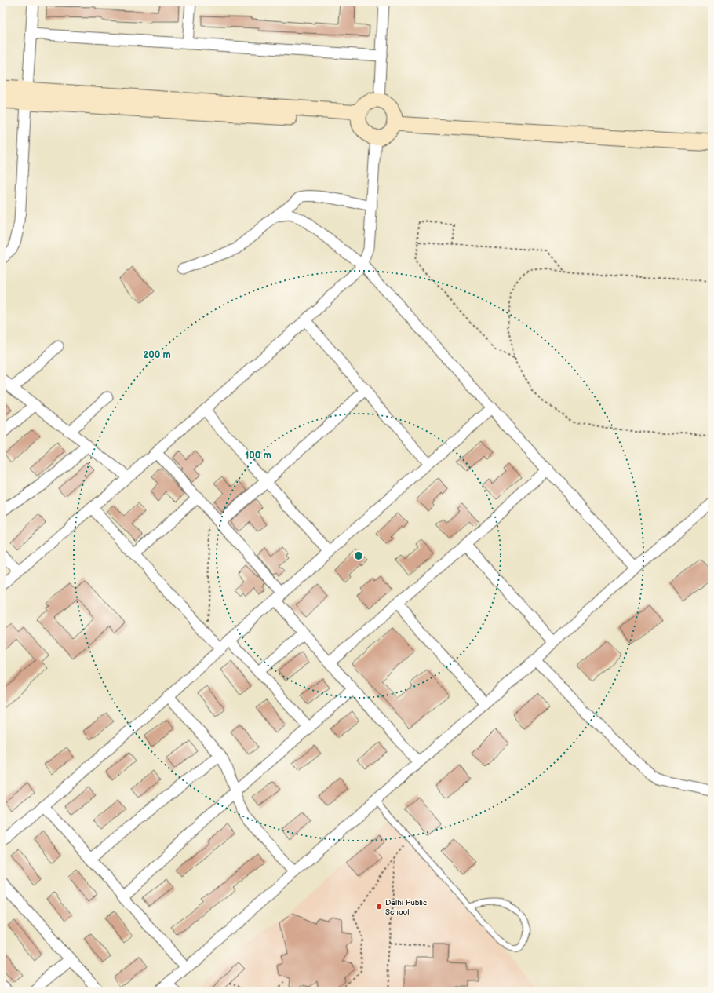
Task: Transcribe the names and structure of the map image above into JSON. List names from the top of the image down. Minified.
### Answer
{"places":["Delhi Public School"],"rings":["200 m","100 m"]}
